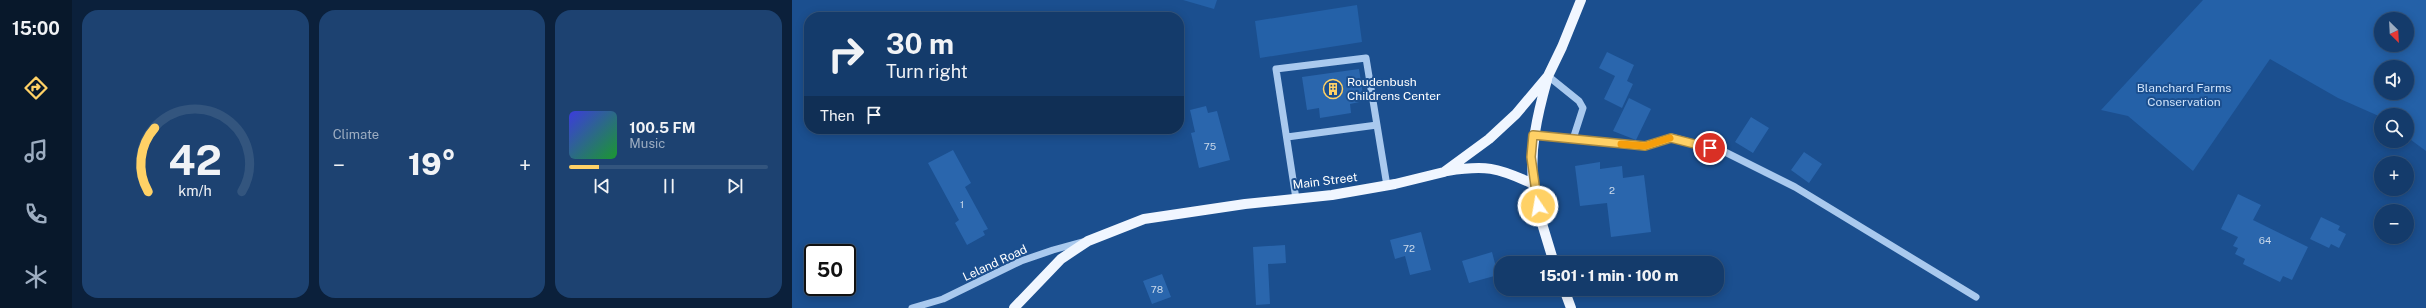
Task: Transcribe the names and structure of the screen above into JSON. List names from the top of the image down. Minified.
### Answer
{"streets":{"main road":["Main Street"],"street":["Leland Road"]},"crossings":[["Main Street","Leland Road"]],"parks":["Blanchard Farms Conservation"],"places":{"building":["Roudenbush Childrens Center"]},"house_numbers":["75","2","1","64","72","78"],"north":"bottom right","page":{"tabs":"15:00","tile":"Climate","map_buttons":["+","−"],"turn":["30 m","Turn right"],"then":"Then","song":["100.5 FM","Music"],"heat":["−","19°","+"],"limit":"50","trip":"15:01 · 1 min · 100 m","gauge":["42","km/h"]}}
